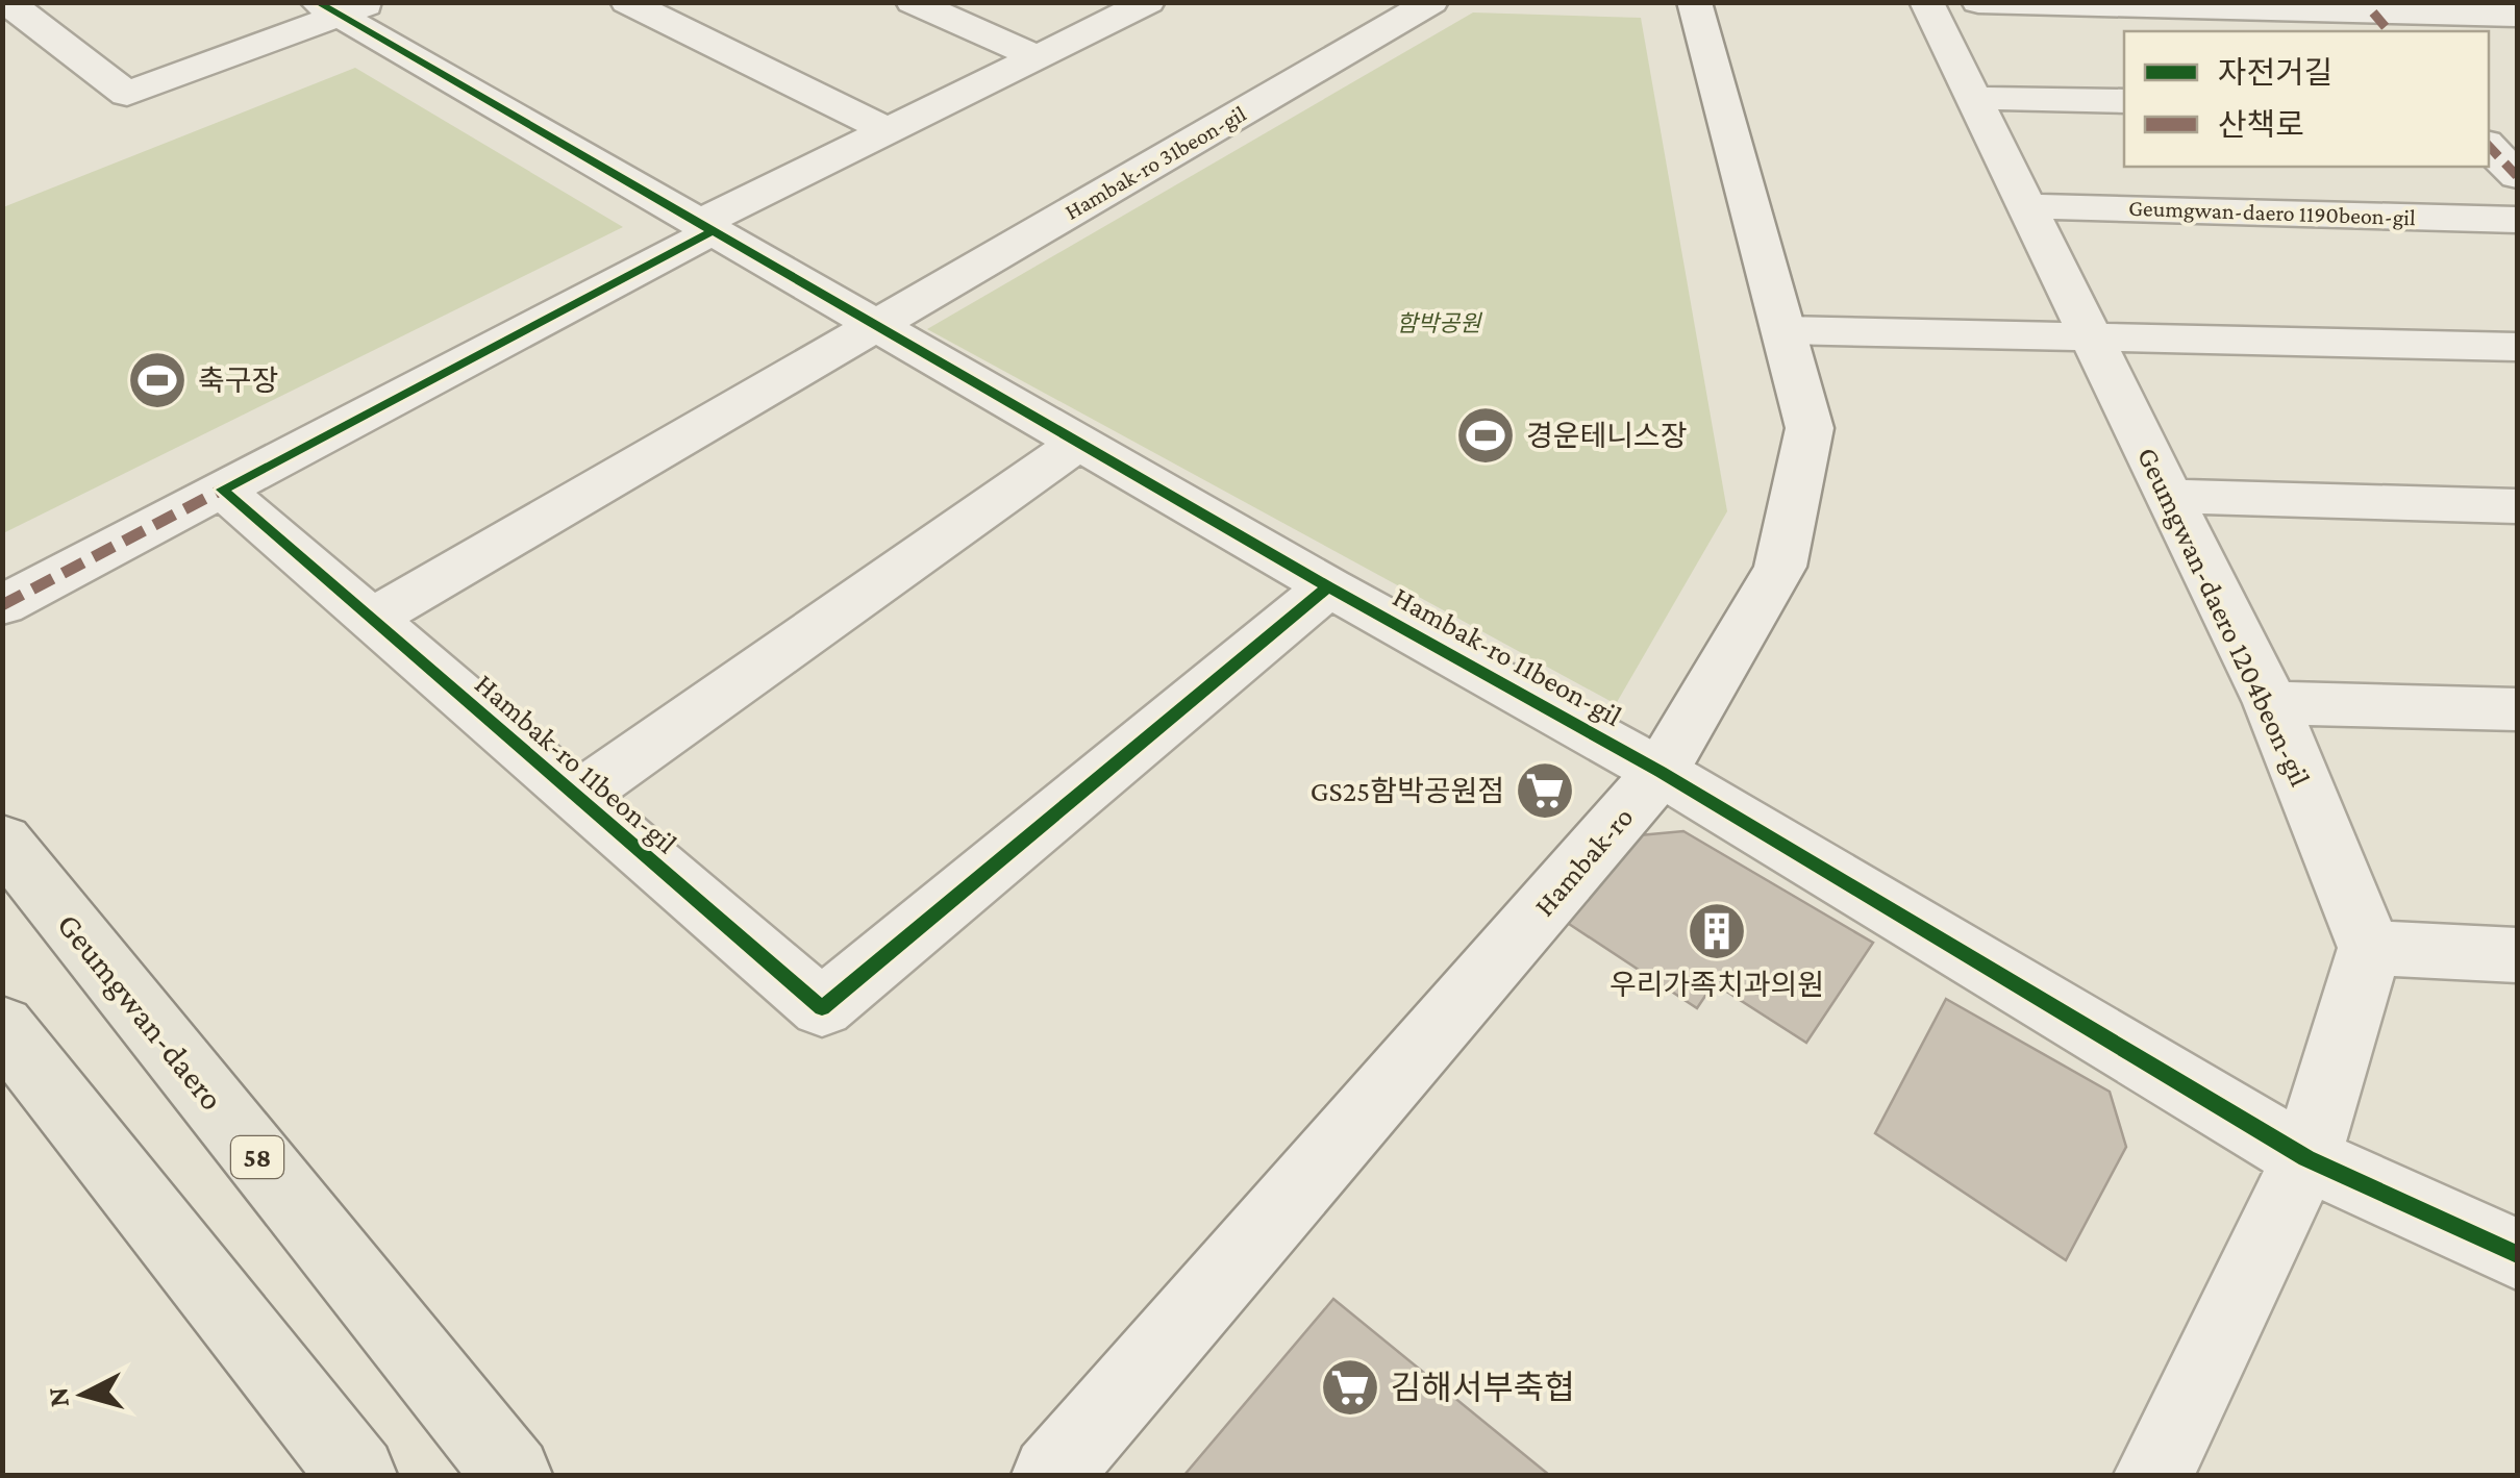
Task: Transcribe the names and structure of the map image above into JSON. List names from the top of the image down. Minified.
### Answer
{"streets":{"main road":["Geumgwan-daero","58"],"street":["Hambak-ro 31beon-gil","Geumgwan-daero 1190beon-gil","Geumgwan-daero 1204beon-gil","Hambak-ro 11beon-gil","Hambak-ro"]},"crossings":[["Hambak-ro 31beon-gil","Hambak-ro 11beon-gil"],["Geumgwan-daero 1190beon-gil","Geumgwan-daero 1204beon-gil"],["Hambak-ro 11beon-gil","Hambak-ro"]],"parks":["함박공원"],"places":{"sports":["축구장","경운테니스장"],"supermarket":["GS25함박공원점","김해서부축협"],"building":["우리가족치과의원"]},"legend":["자전거길","산책로"],"north":"left"}
